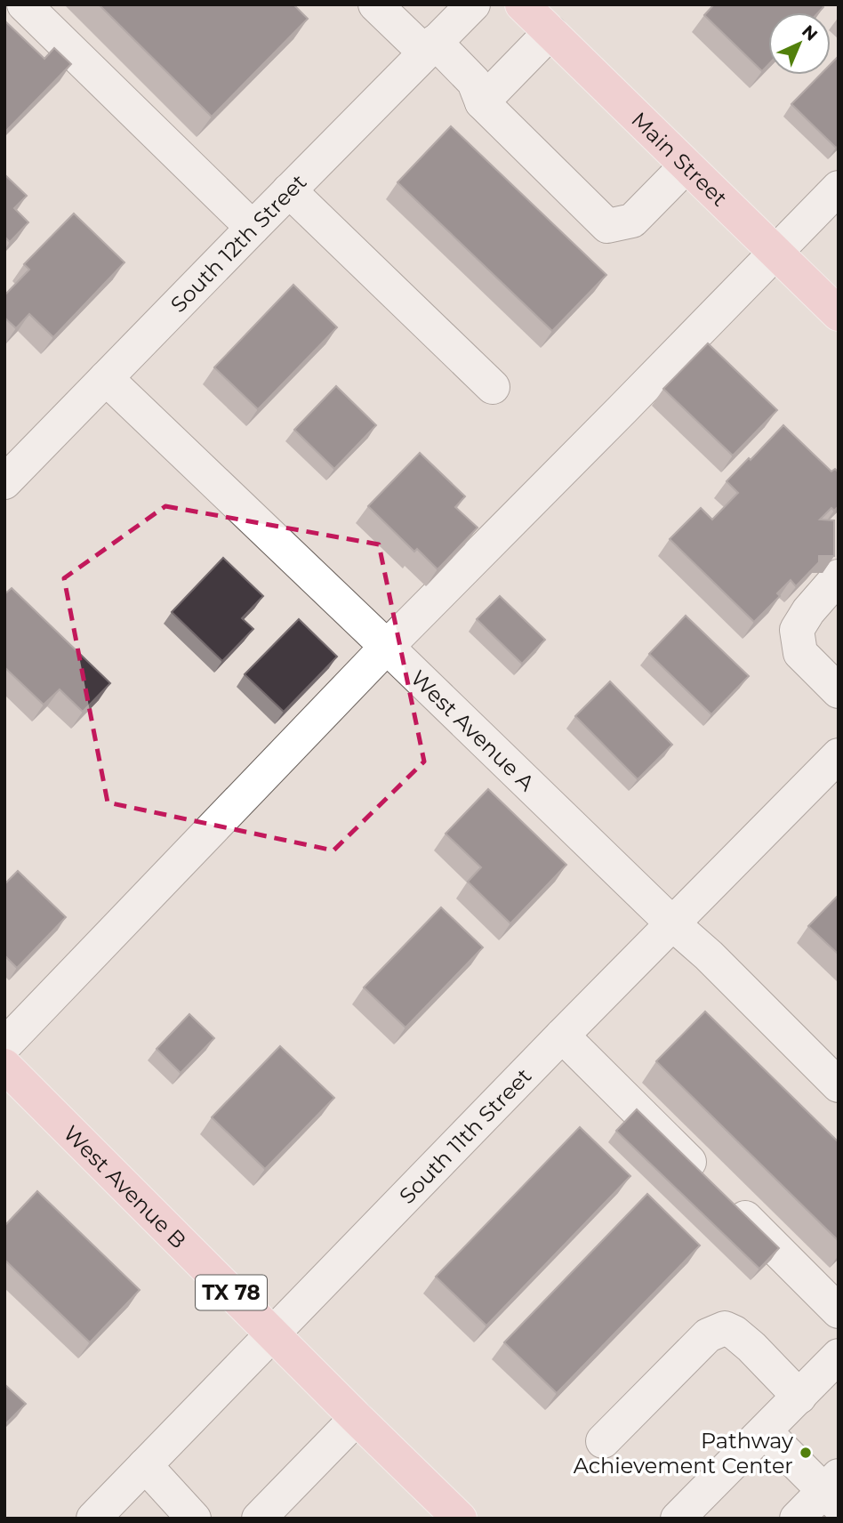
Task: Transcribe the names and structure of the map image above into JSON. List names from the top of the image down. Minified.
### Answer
{"streets":{"main road":["Main Street","West Avenue B","TX 78"],"street":["South 12th Street","West Avenue A","South 11th Street"]},"crossings":[["South 12th Street","West Avenue A"],["West Avenue A","South 11th Street"],["South 11th Street","West Avenue B"]],"places":["Pathway Achievement Center"],"north":"top right"}
